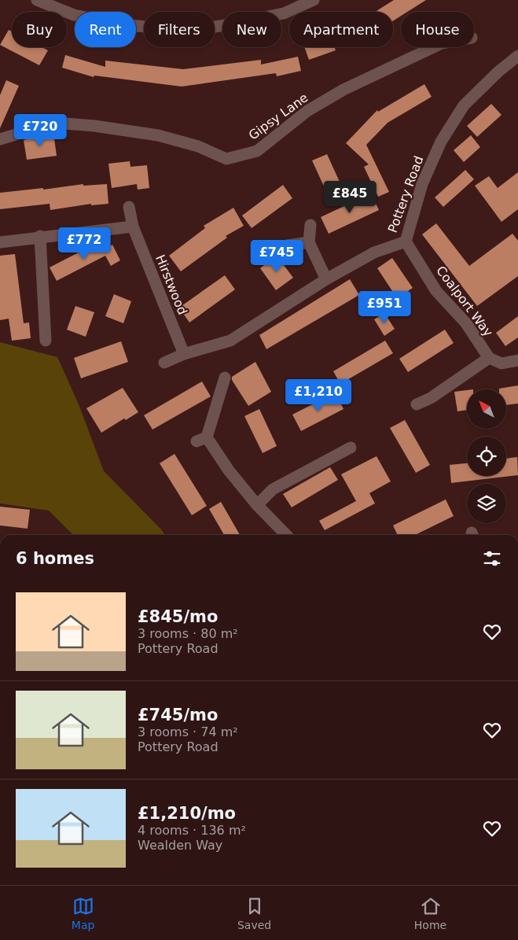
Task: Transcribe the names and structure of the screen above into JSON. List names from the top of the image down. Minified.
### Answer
{"streets":{"street":["Gipsy Lane","Pottery Road","Hirstwood","Coalport Way"]},"crossings":[["Pottery Road","Hirstwood"],["Pottery Road","Coalport Way"]],"north":"top left","page":{"chip":["Buy","Rent","Filters","New","Apartment","House"],"price":["£720","£845","£772","£745","£951","£1,210"],"heading":"6 homes","list":[{"name":"£845/mo","note":"3 rooms · 80 m² · Pottery Road"},{"name":"£745/mo","note":"3 rooms · 74 m² · Pottery Road"},{"name":"£1,210/mo","note":"4 rooms · 136 m² · Wealden Way"}],"tabs":["Map","Saved","Home"]}}
